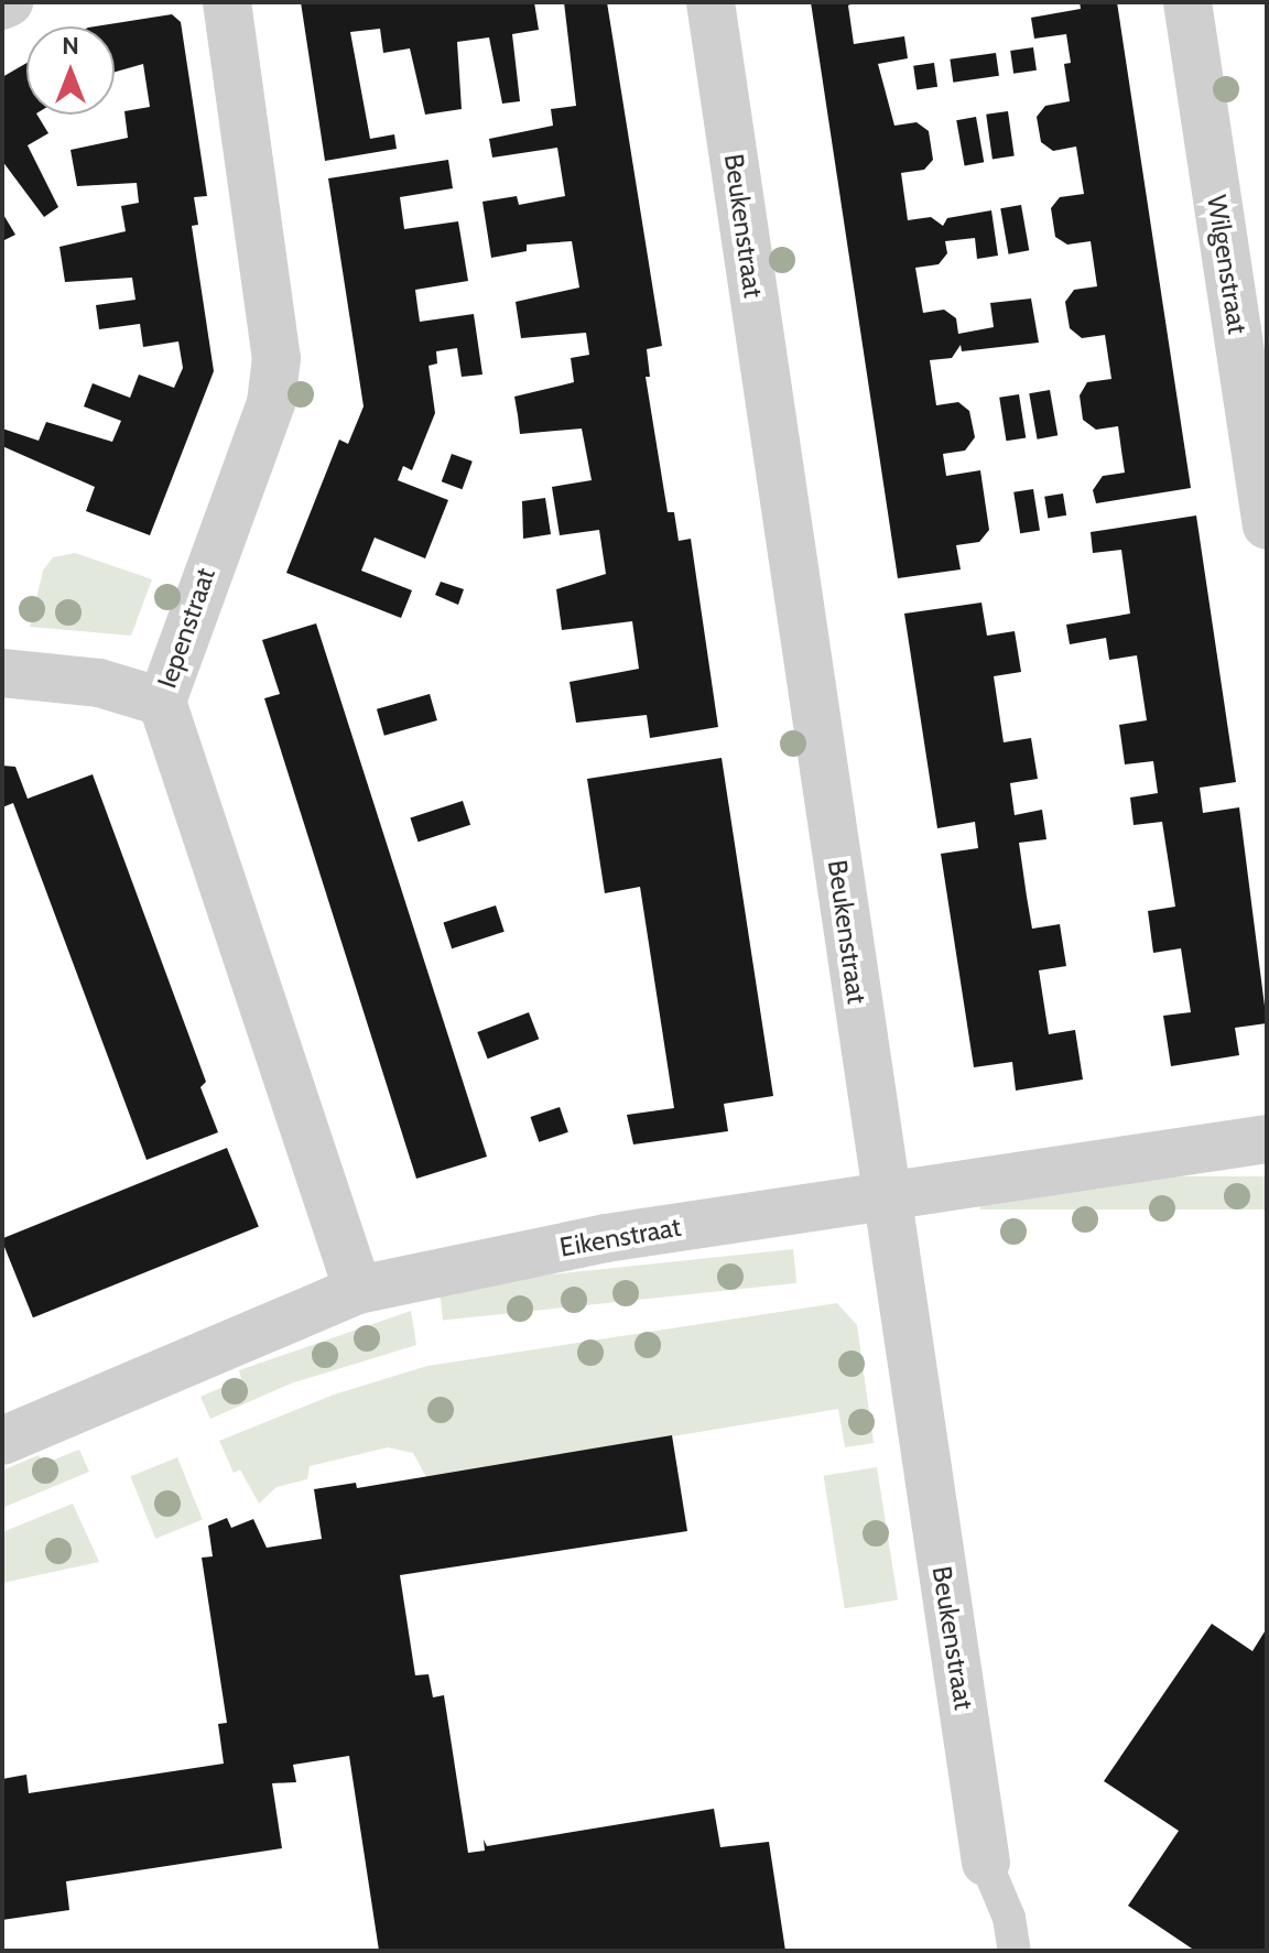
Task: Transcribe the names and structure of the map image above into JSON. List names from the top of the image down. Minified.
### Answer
{"streets":{"street":["Beukenstraat","Wilgenstraat","Iepenstraat","Eikenstraat"]},"crossings":[["Beukenstraat","Eikenstraat"],["Iepenstraat","Eikenstraat"]],"north":"top"}
